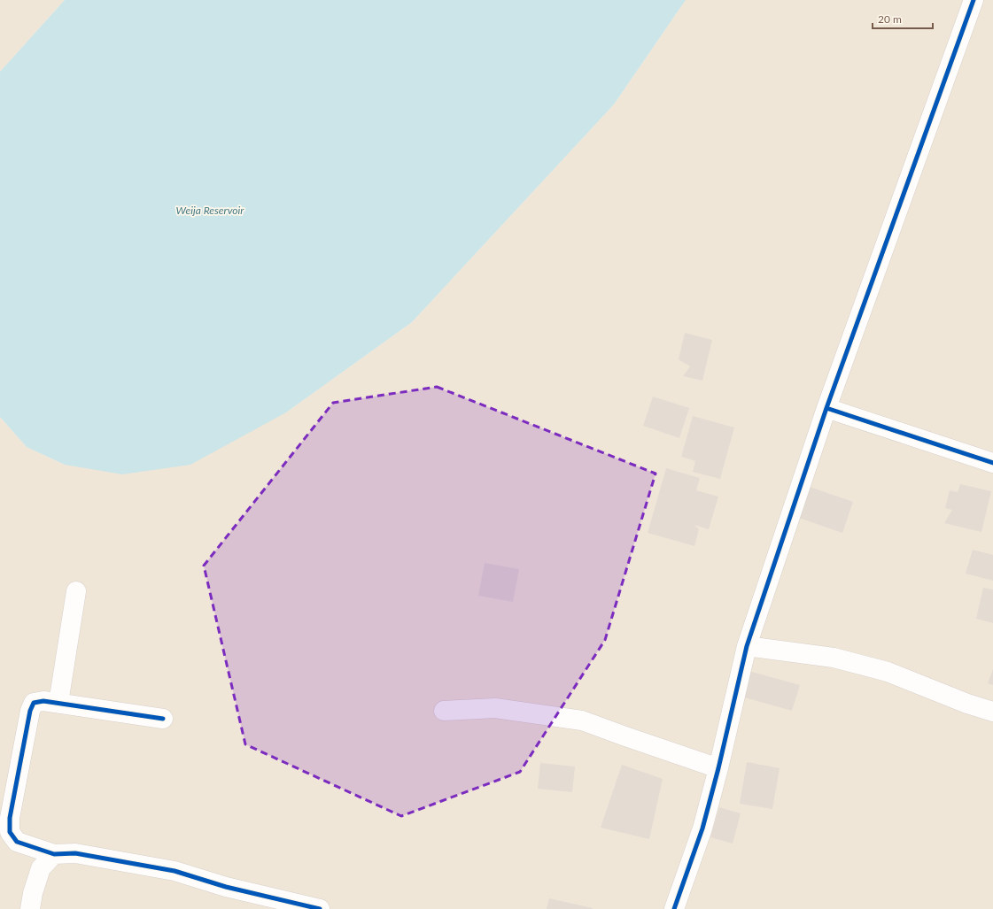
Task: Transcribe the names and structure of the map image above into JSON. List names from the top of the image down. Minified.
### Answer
{"water":["Weija Reservoir"],"scale_bar":"20 m"}
